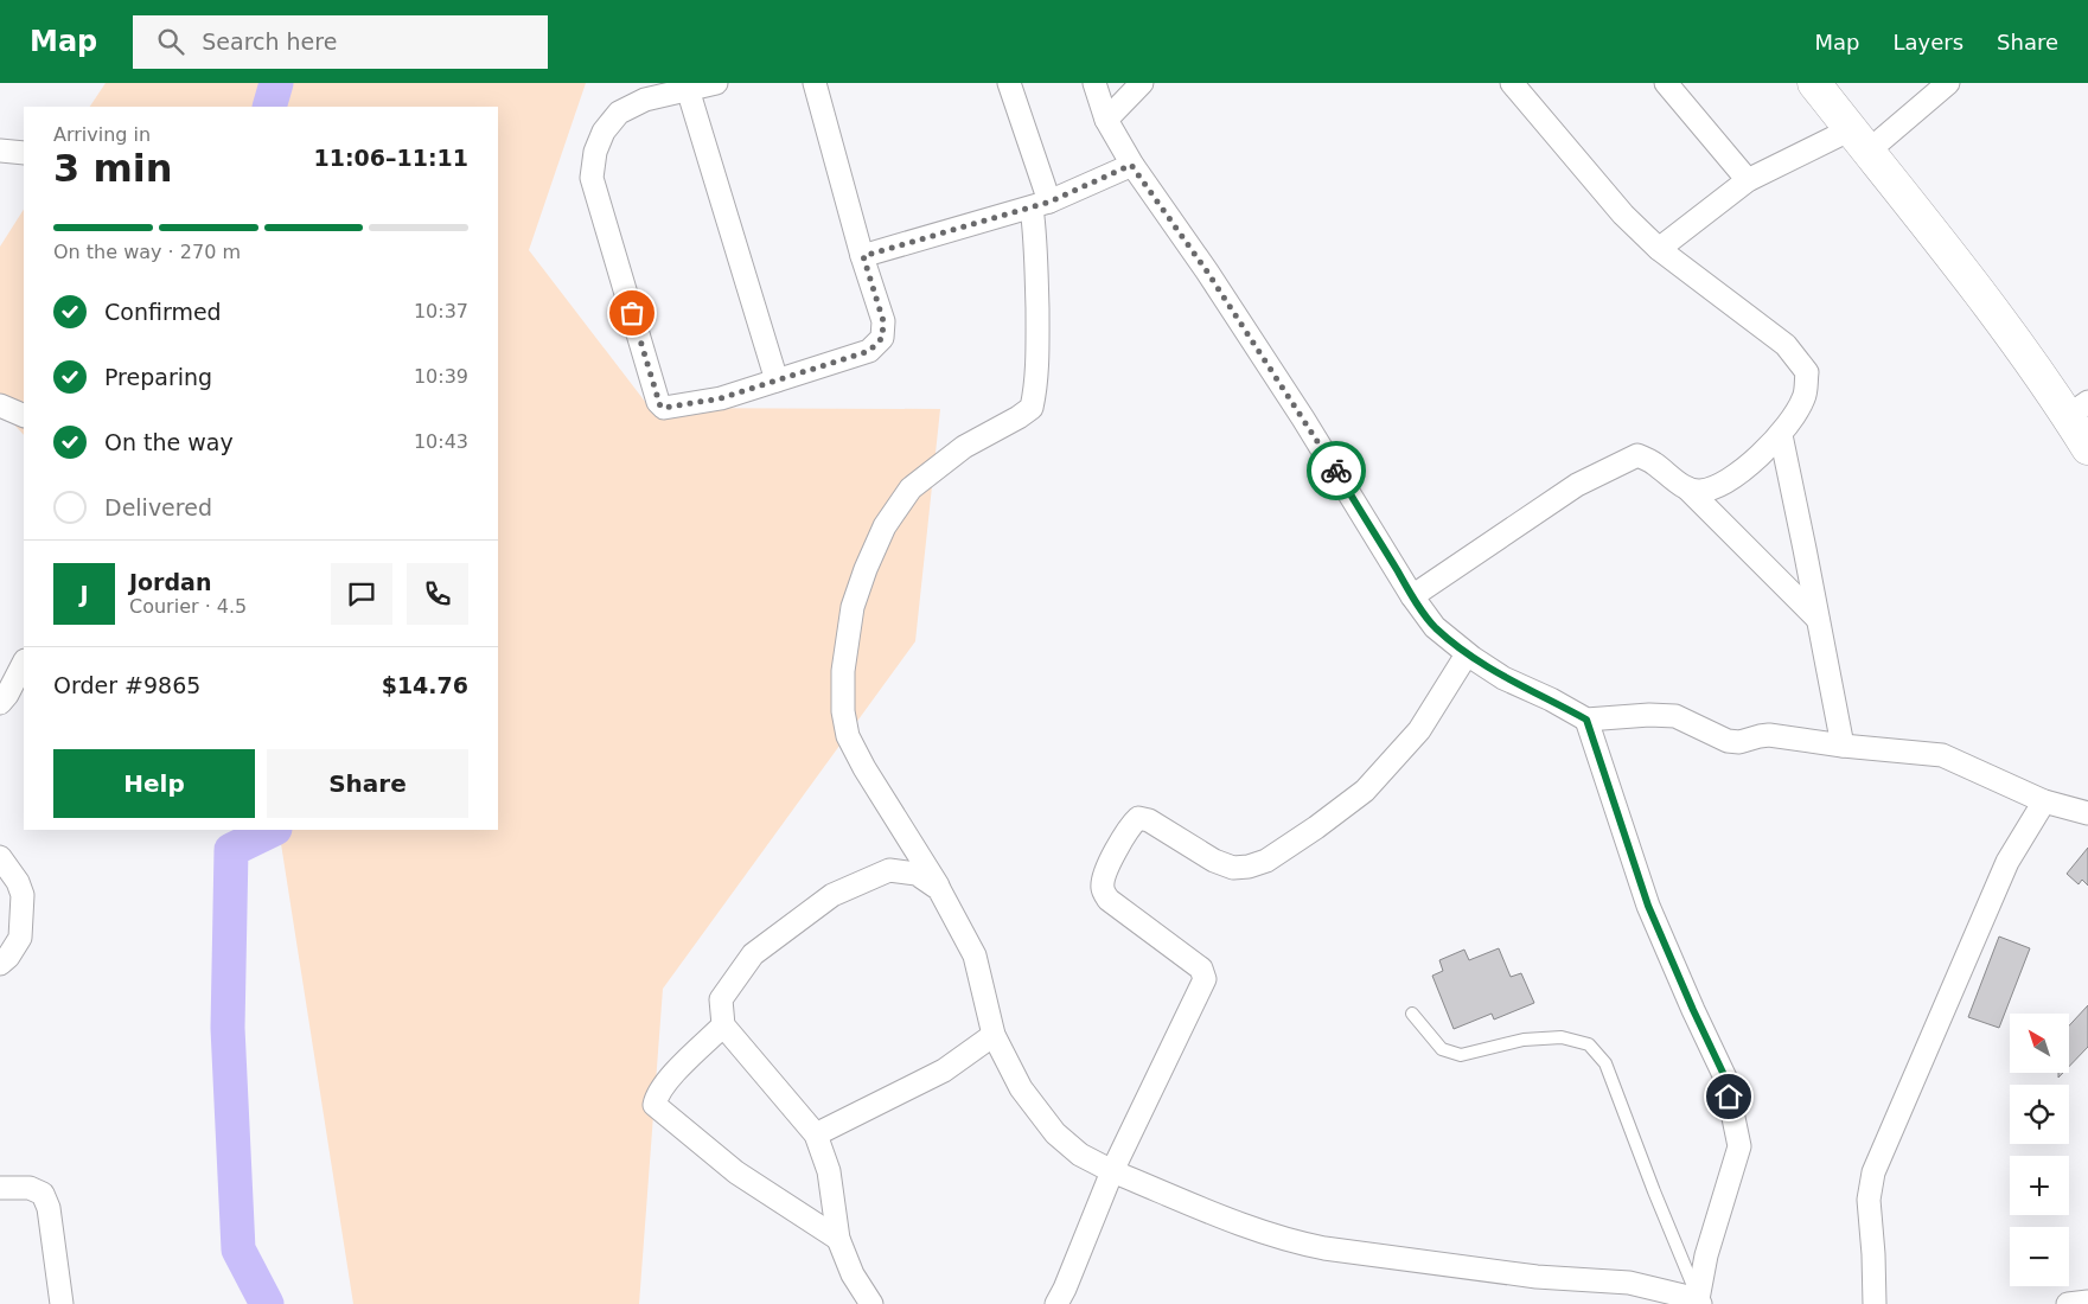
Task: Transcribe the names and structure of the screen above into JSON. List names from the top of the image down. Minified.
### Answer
{"north":"top left","page":{"header":"Map","search":"Search here","nav":["Map","Layers","Share"],"heading":["3 min","Arriving in","11:06–11:11"],"panel":["Jordan","Courier · 4.5","Order #9865","$14.76"],"bar":"On the way · 270 m","list":[["Confirmed","10:37"],["Preparing","10:39"],["On the way","10:43"],"Delivered"],"round":"J","buttons":["Help","Share"],"map_buttons":["+","−"]}}
